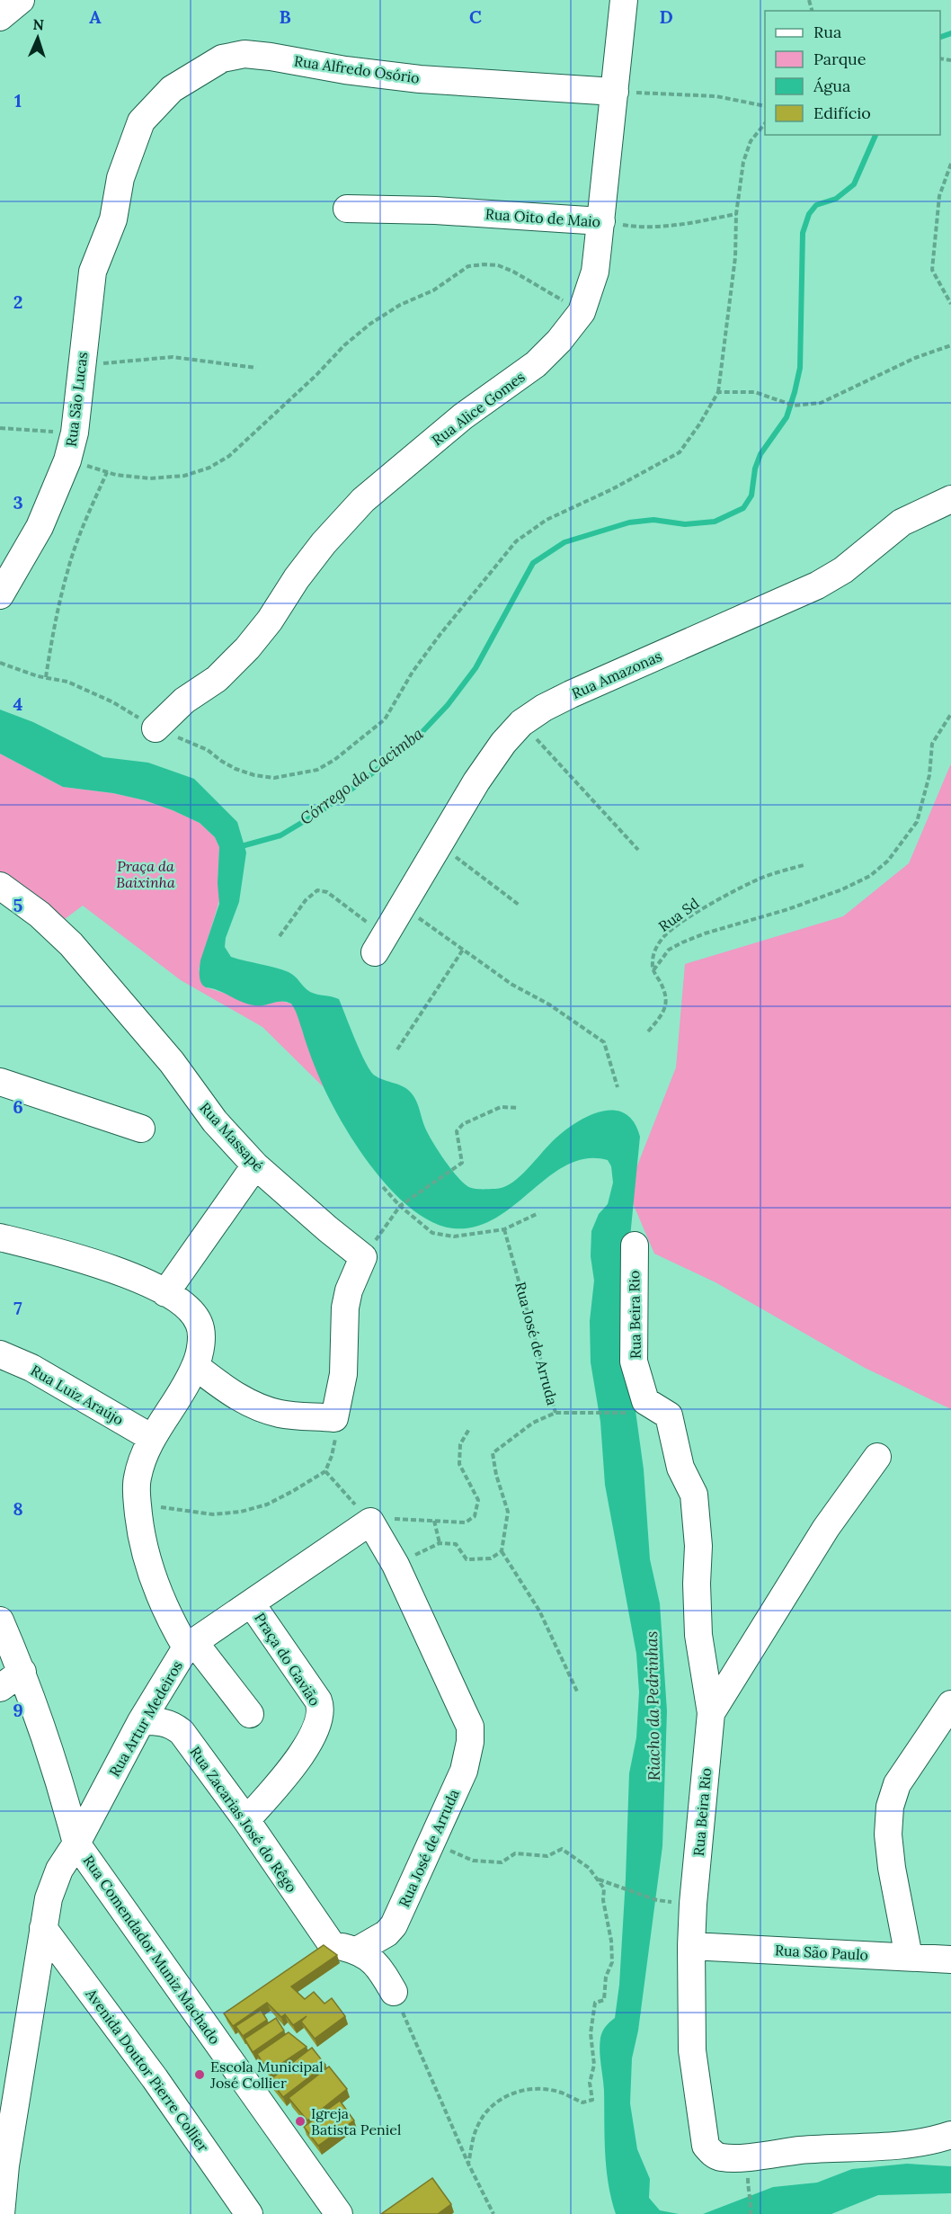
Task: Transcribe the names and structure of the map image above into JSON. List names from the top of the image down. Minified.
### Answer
{"streets":{"street":["Rua Alfredo Osório","Rua Oito de Maio","Rua São Lucas","Rua Alice Gomes","Rua Amazonas","Rua Massapé","Rua Beira Rio","Rua José de Arruda","Rua Luiz Araújo","Praça do Gavião","Rua Artur Medeiros","Rua Zacarias José do Rêgo","Rua Comendador Muniz Machado","Rua São Paulo","Avenida Doutor Pierre Collier"],"path":["Rua Sd"]},"crossings":[["Rua Alfredo Osório","Rua São Lucas"],["Rua Alfredo Osório","Rua Alice Gomes"],["Rua Oito de Maio","Rua Alice Gomes"],["Rua Beira Rio","Rua São Paulo"],["Rua José de Arruda","Rua Zacarias José do Rêgo"],["Rua Luiz Araújo","Rua Artur Medeiros"],["Praça do Gavião","Rua Zacarias José do Rêgo"],["Rua Artur Medeiros","Rua Zacarias José do Rêgo"],["Rua Artur Medeiros","Rua Comendador Muniz Machado"],["Rua Artur Medeiros","Avenida Doutor Pierre Collier"]],"water":["Córrego da Cacimba","Riacho da Pedrinhas"],"parks":["Praça da Baixinha"],"places":["Escola Municipal José Collier","Igreja Batista Peniel"],"legend":["Rua","Parque","Água","Edifício"],"north":"top","grid":{"columns":["A","B","C","D"],"rows":["1","2","3","4","5","6","7","8","9"]}}
